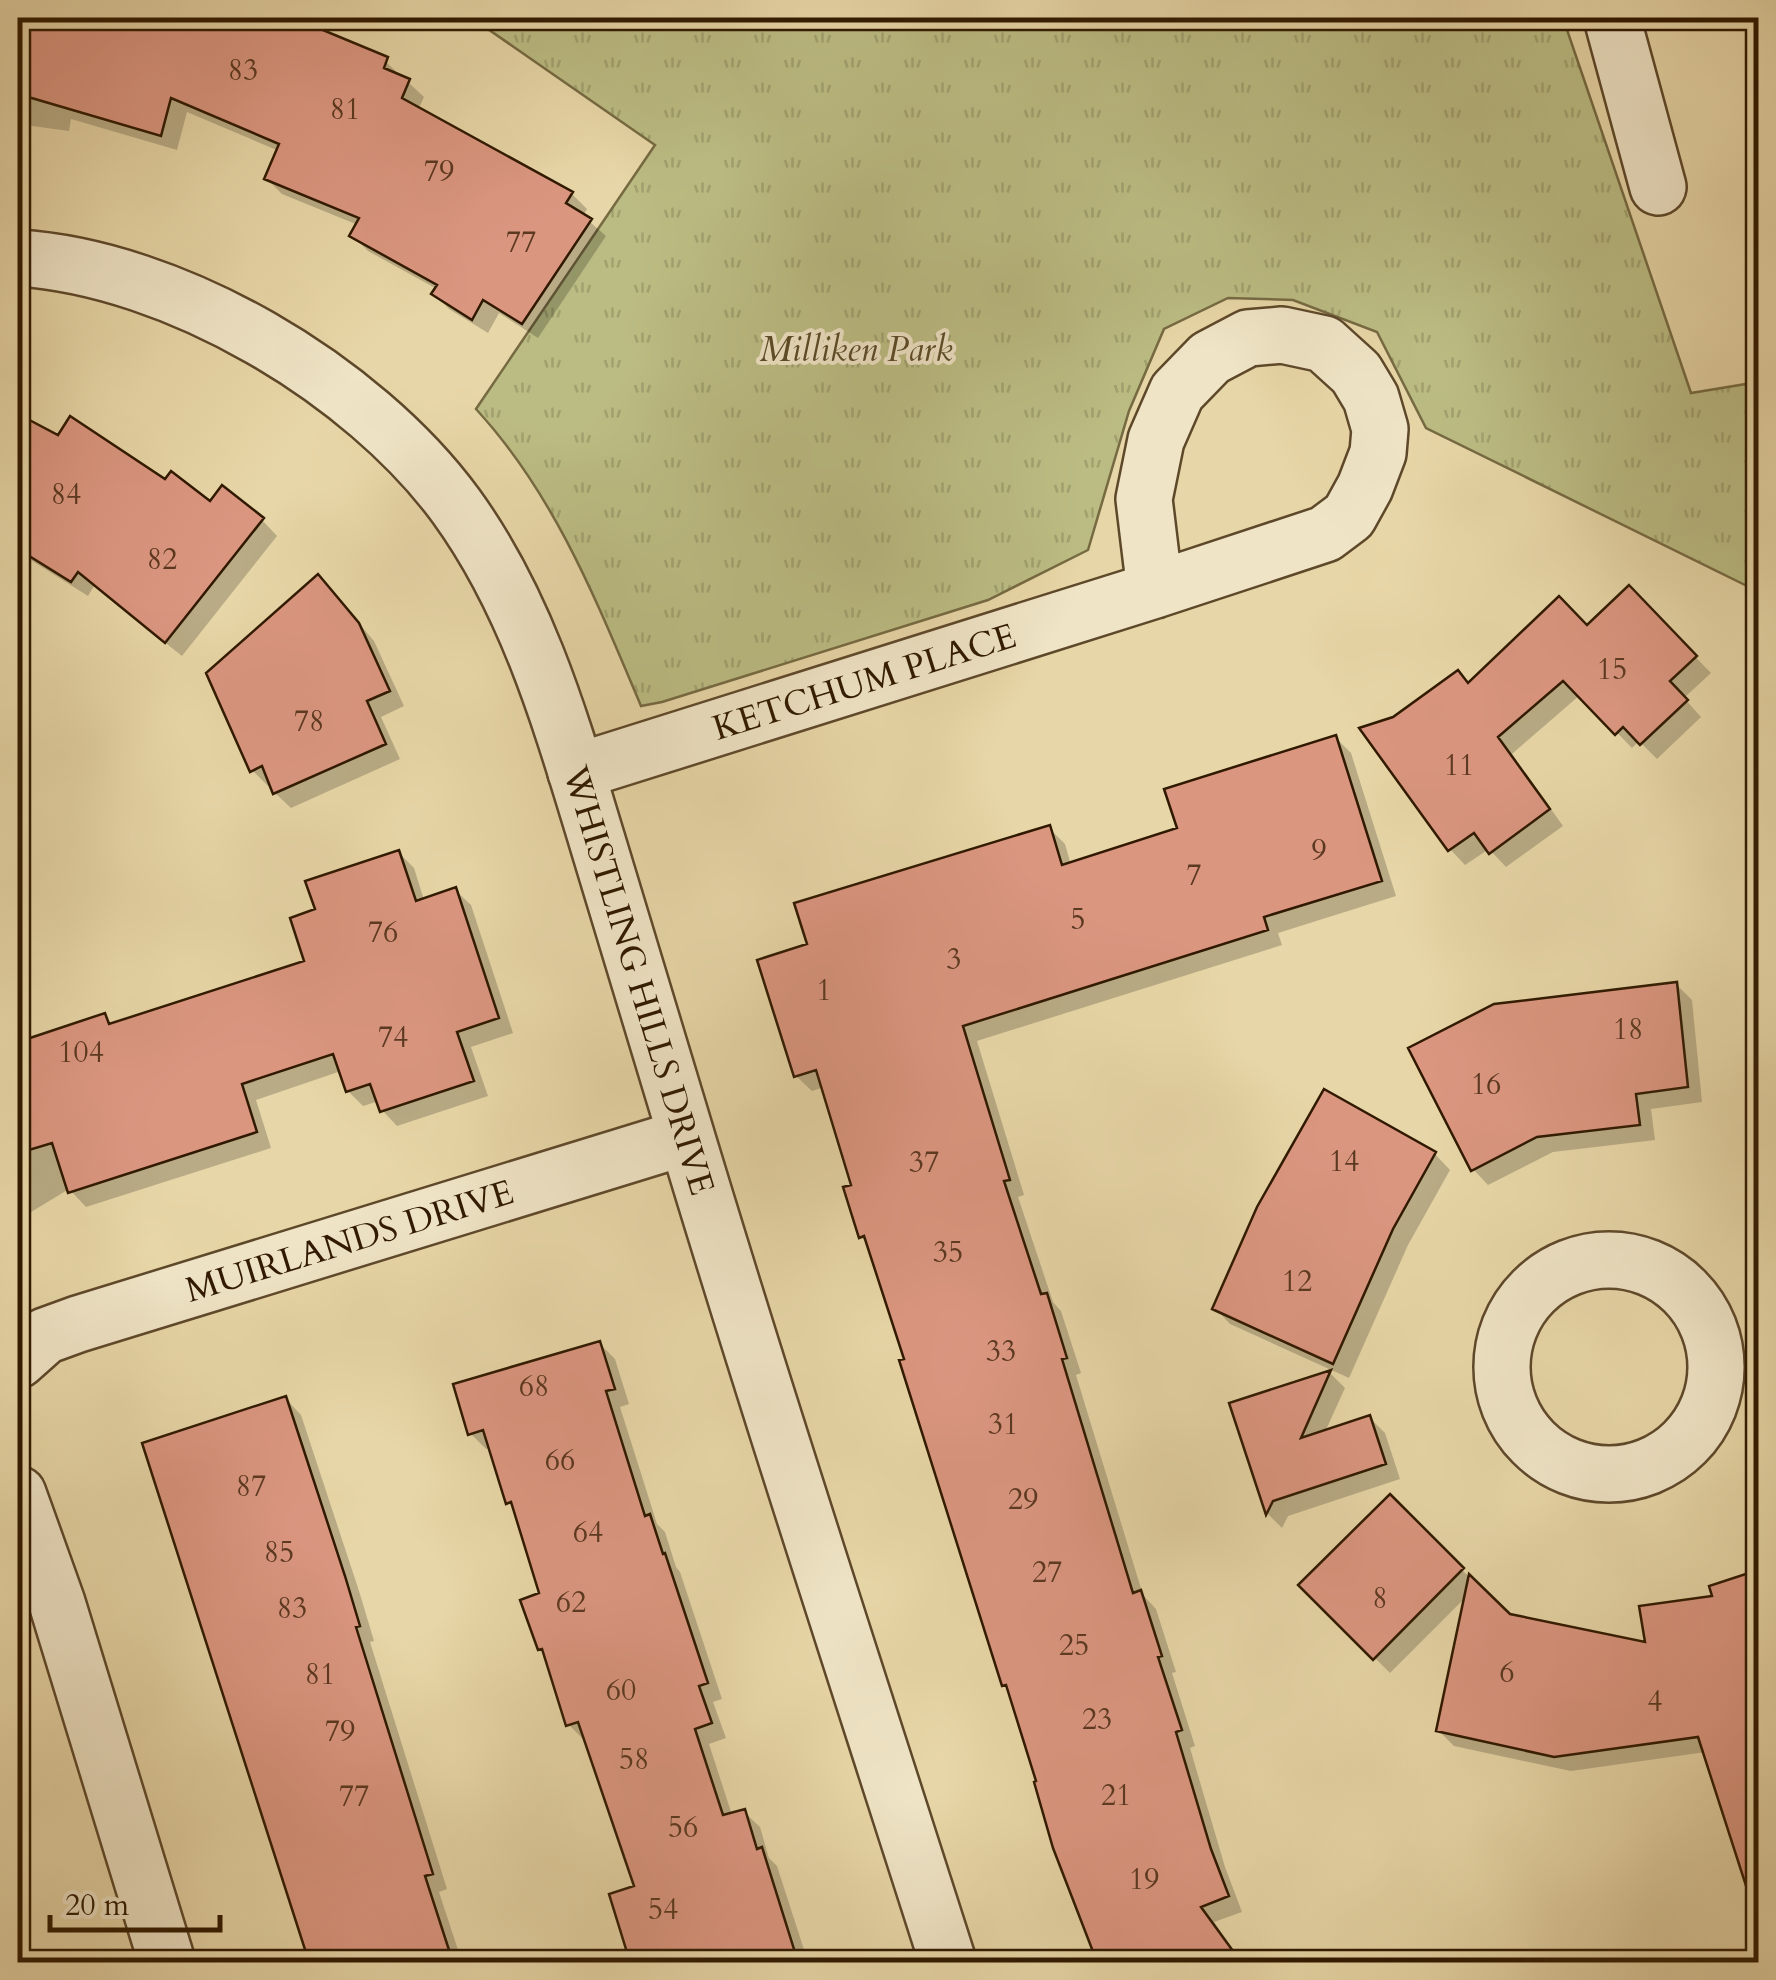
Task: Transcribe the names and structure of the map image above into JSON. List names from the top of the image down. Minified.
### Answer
{"streets":{"street":["KETCHUM PLACE","WHISTLING HILLS DRIVE","MUIRLANDS DRIVE"]},"crossings":[["KETCHUM PLACE","WHISTLING HILLS DRIVE"],["WHISTLING HILLS DRIVE","MUIRLANDS DRIVE"]],"parks":["Milliken Park"],"house_numbers":["83","81","79","77","84","82","15","78","11","9","7","5","76","3","1","18","74","104","16","14","37","35","12","33","68","31","66","87","29","64","85","27","8","62","83","25","6","81","60","4","23","79","58","21","77","56","19","54"],"scale_bar":"20 m"}
